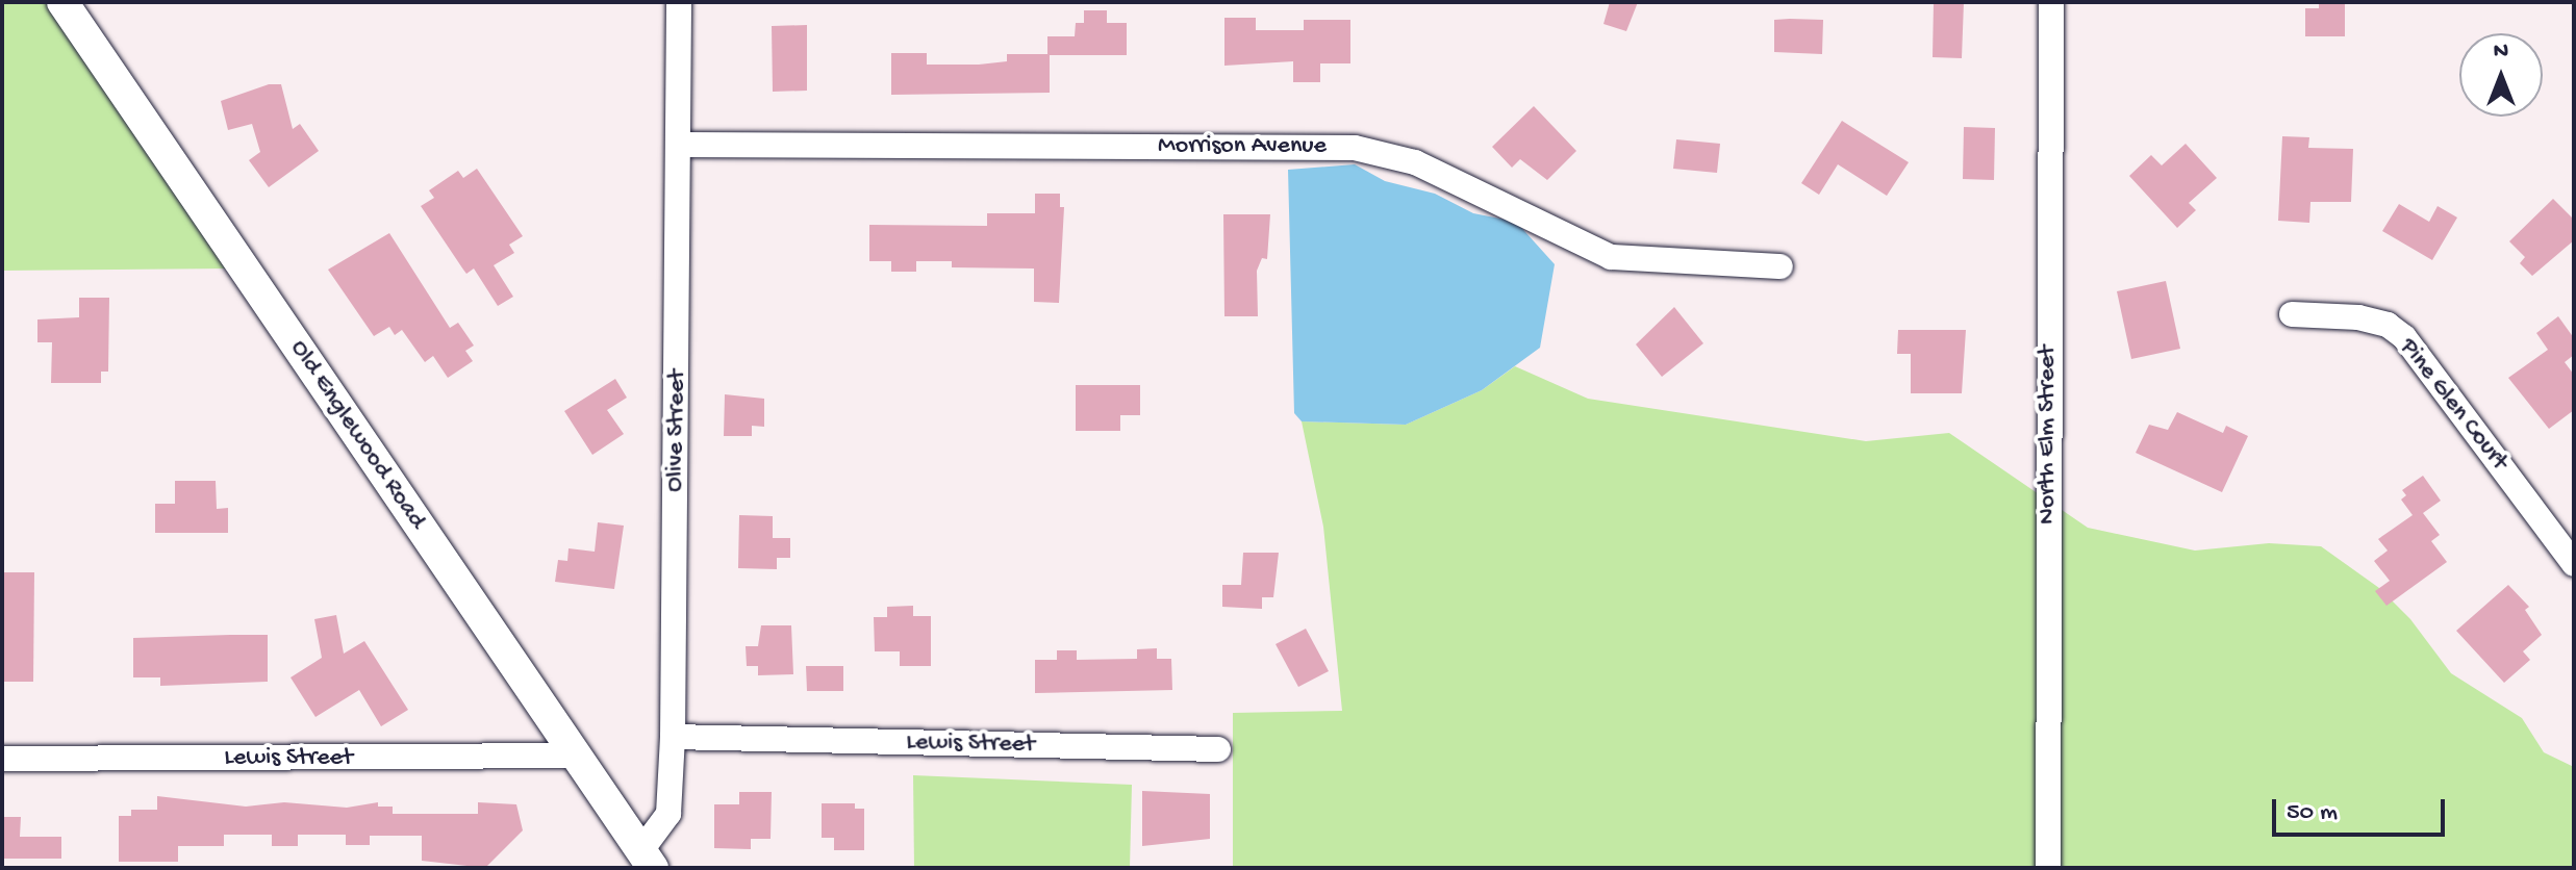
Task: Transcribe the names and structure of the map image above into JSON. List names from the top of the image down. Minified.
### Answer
{"streets":{"street":["Morrison Avenue","Pine Glen Court","Olive Street","Old Englewood Road","North Elm Street","Lewis Street"]},"crossings":[["Morrison Avenue","Olive Street"],["Olive Street","Old Englewood Road"],["Olive Street","Lewis Street"],["Old Englewood Road","Lewis Street"]],"scale_bar":"50 m","north":"top"}
